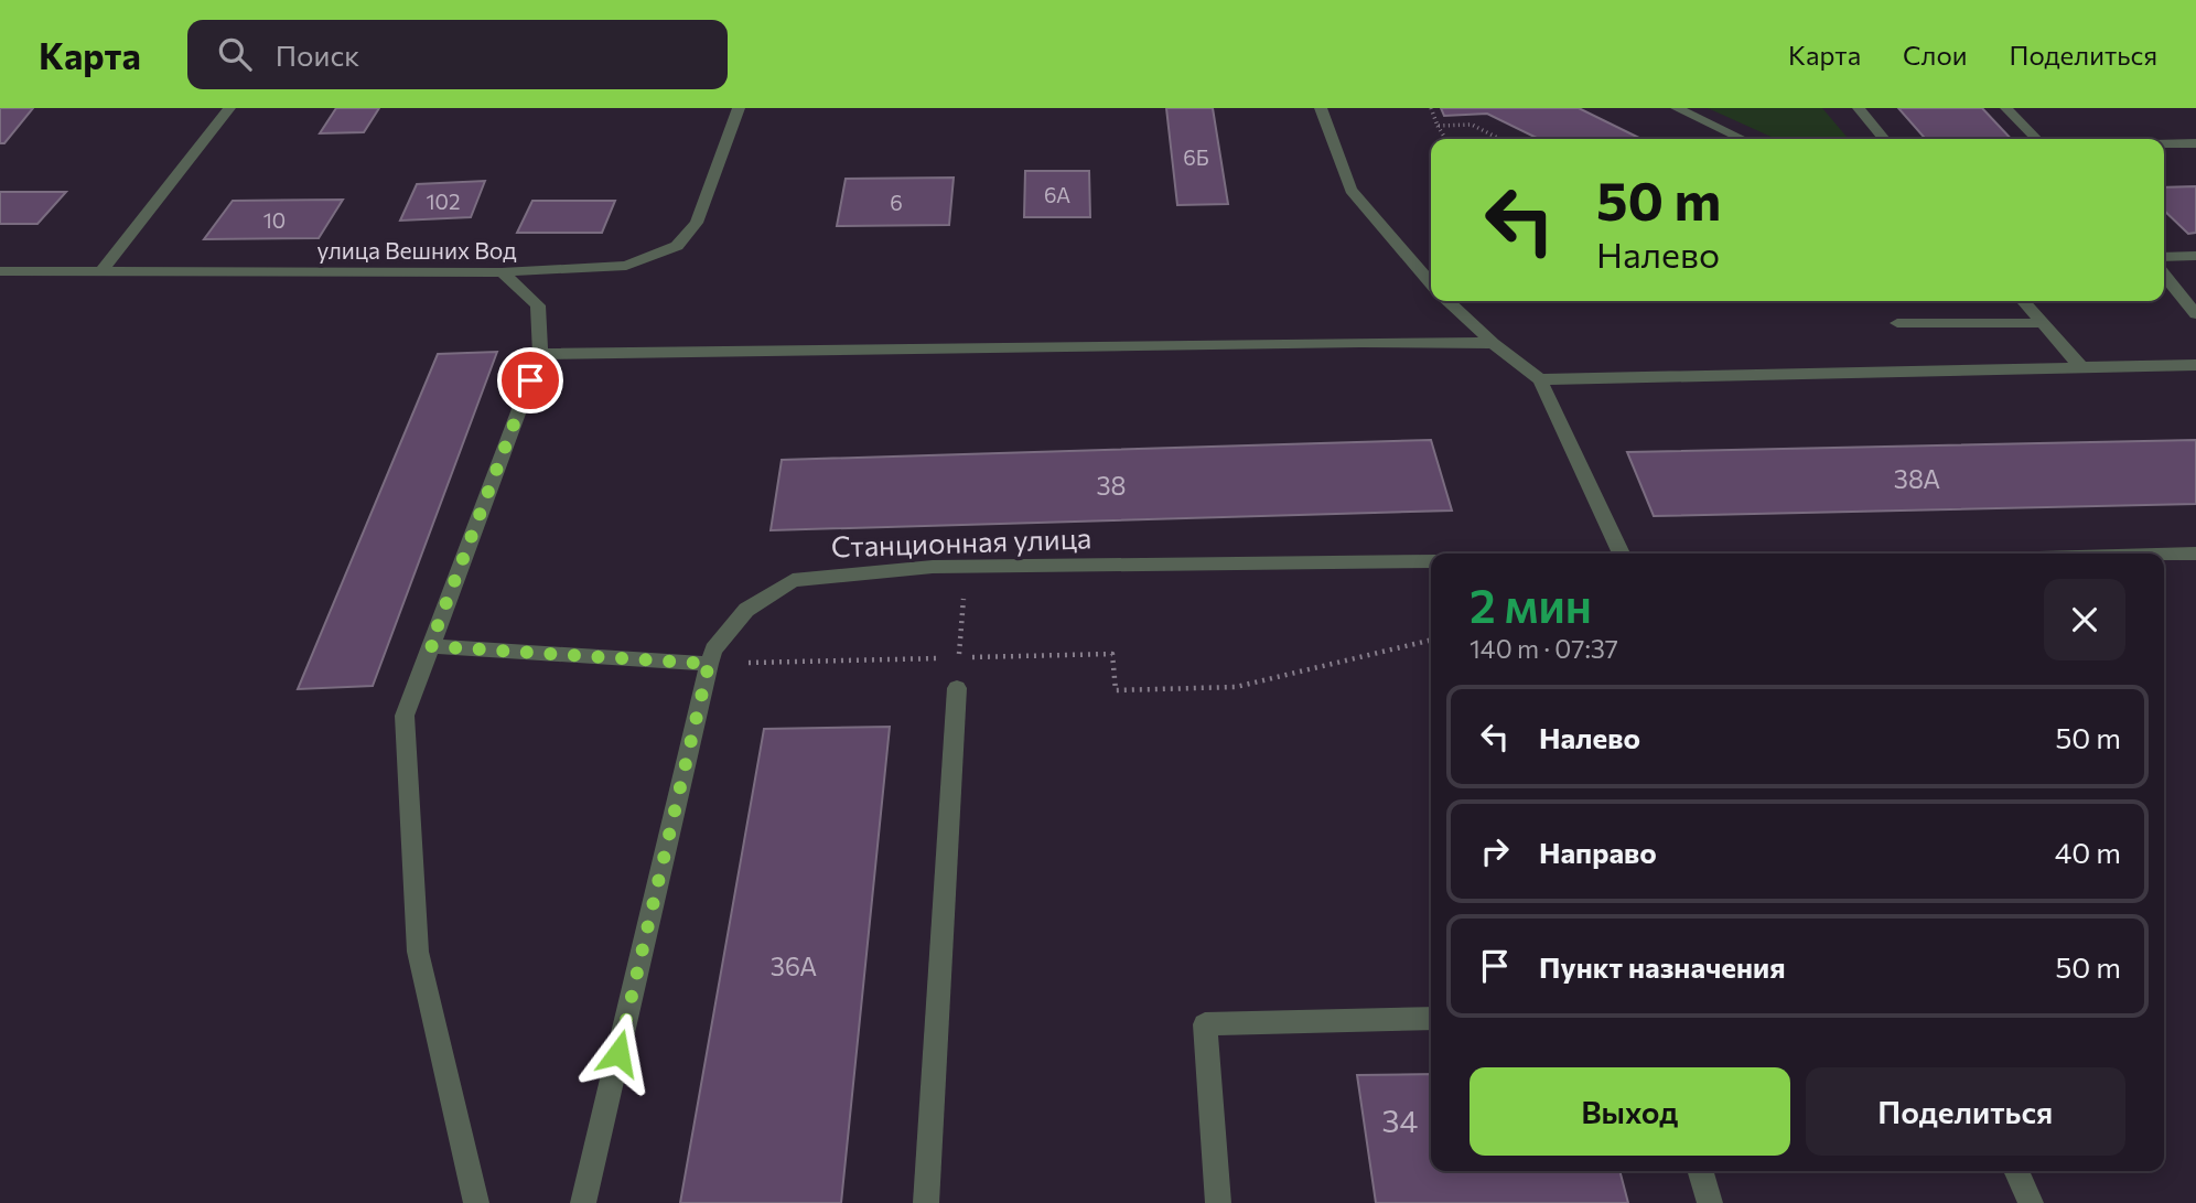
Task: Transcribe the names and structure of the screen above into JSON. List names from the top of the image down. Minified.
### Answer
{"streets":{"street":["улица Вешних Вод","Станционная улица"]},"house_numbers":["6Б","6А","102","6","10","38А","38","36А","34"],"page":{"header":"Карта","search":"Поиск","nav":["Карта","Слои","Поделиться"],"turn":["50 m","Налево"],"heading":["2 мин","140 m · 07:37"],"list":[{"name":"Налево","value":"50 m"},{"name":"Направо","value":"40 m"},{"name":"Пункт назначения","value":"50 m"}],"buttons":["Выход","Поделиться"]}}
